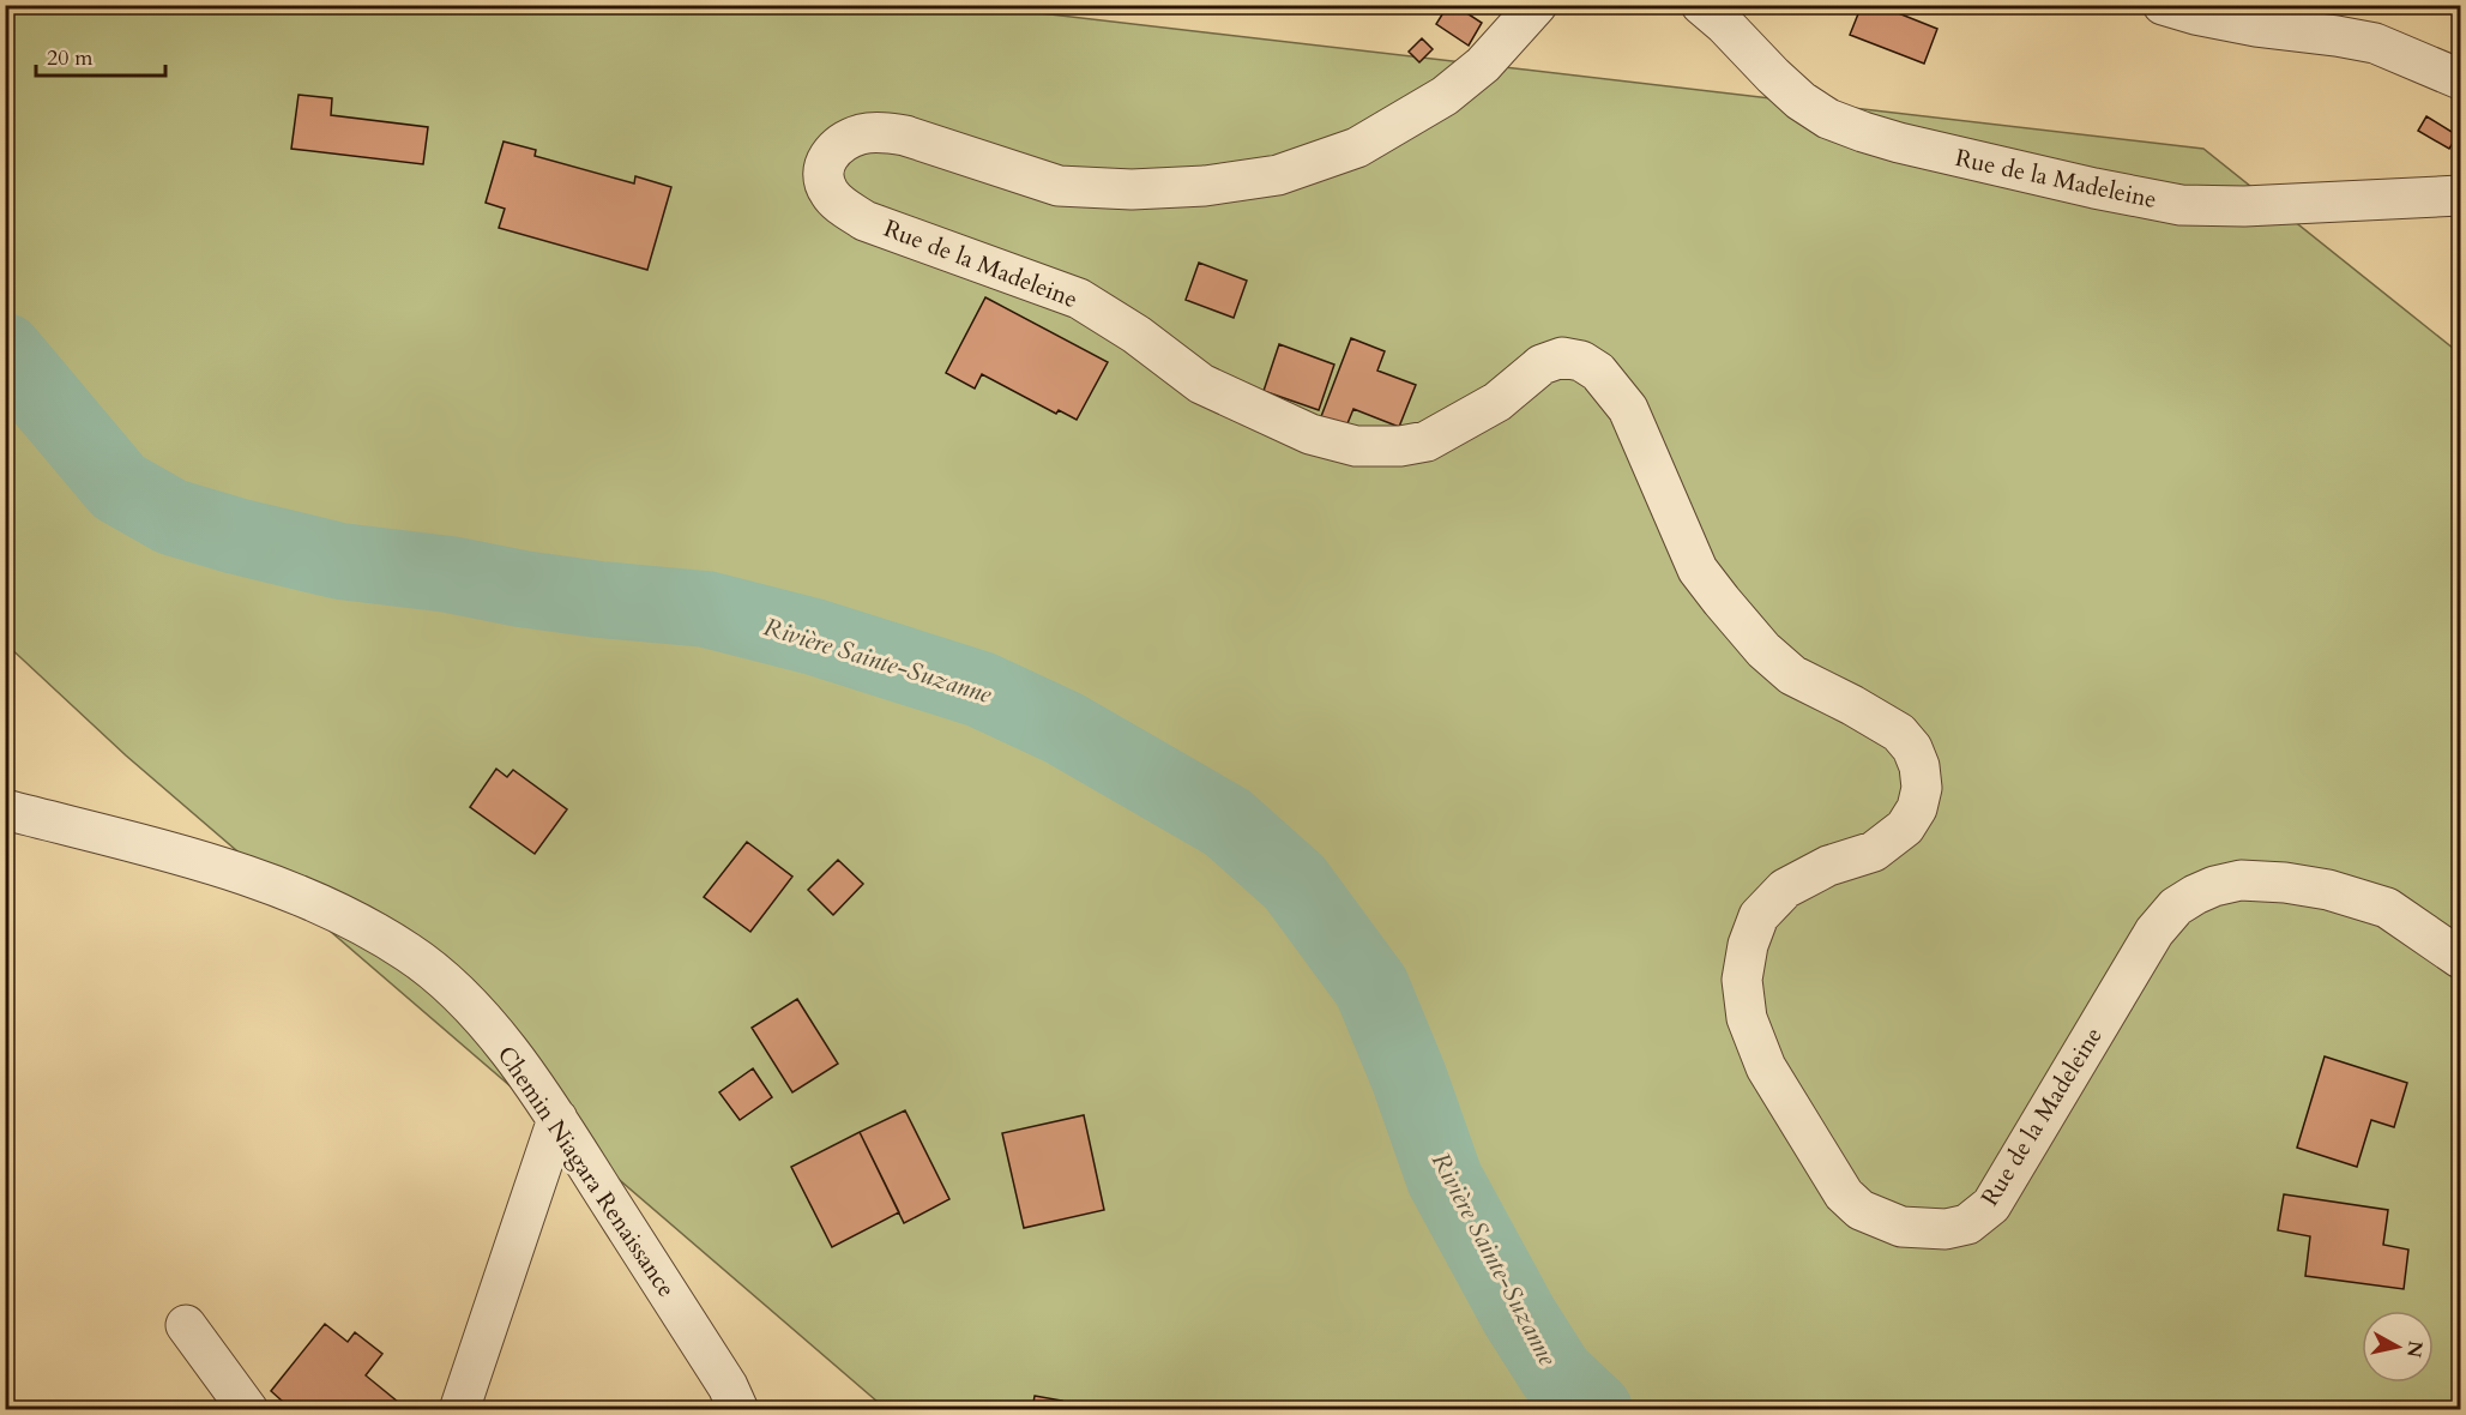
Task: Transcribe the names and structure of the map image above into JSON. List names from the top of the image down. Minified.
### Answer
{"streets":{"street":["Rue de la Madeleine","Chemin Niagara Renaissance"]},"water":["Rivière Sainte-Suzanne"],"scale_bar":"20 m","north":"right"}
